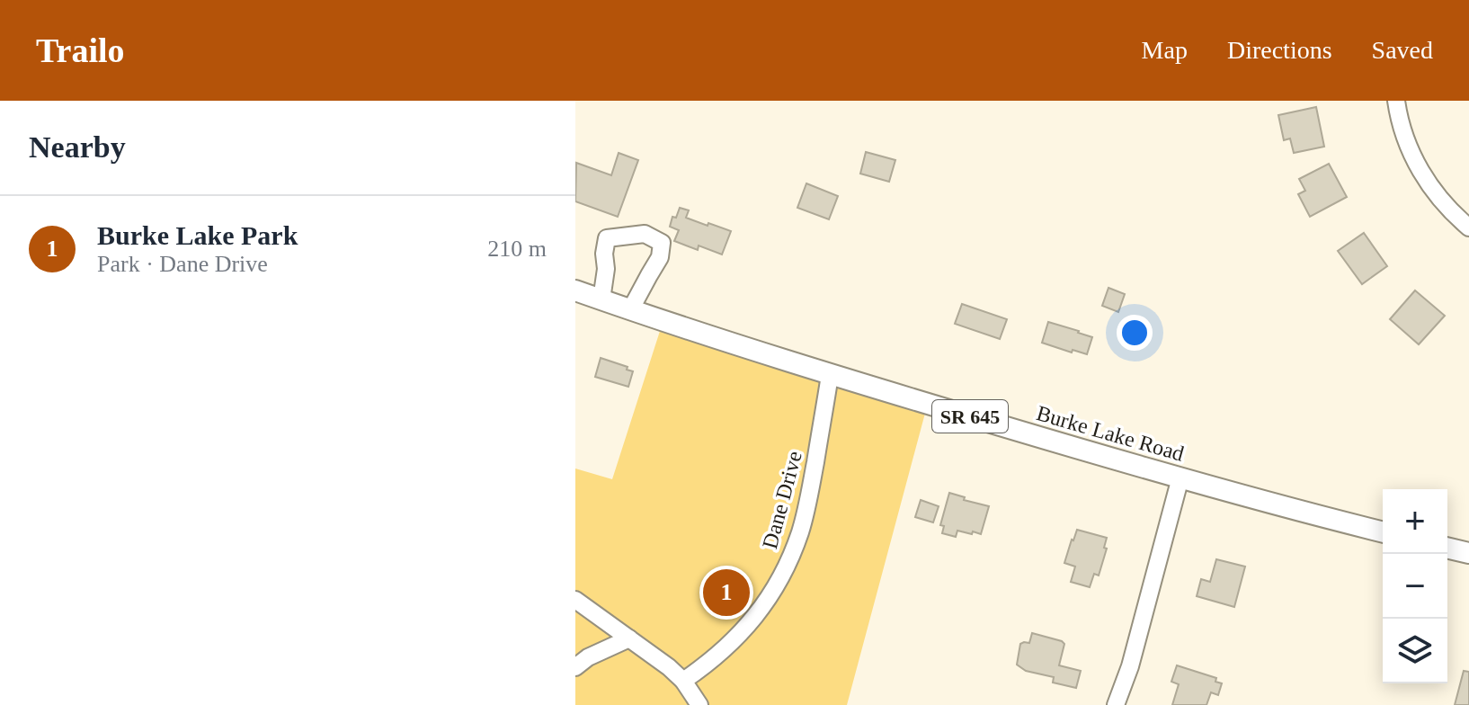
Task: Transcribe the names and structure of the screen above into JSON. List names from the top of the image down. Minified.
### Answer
{"streets":{"main road":["SR 645","Burke Lake Road"],"street":["Dane Drive"]},"crossings":[["Burke Lake Road","Dane Drive"]],"page":{"header":"Trailo","nav":["Map","Directions","Saved"],"heading":"Nearby","list":[{"mark":"1","name":"Burke Lake Park","note":"Park · Dane Drive","value":"210 m"}],"map_buttons":["+","−"],"pins":"1"}}
